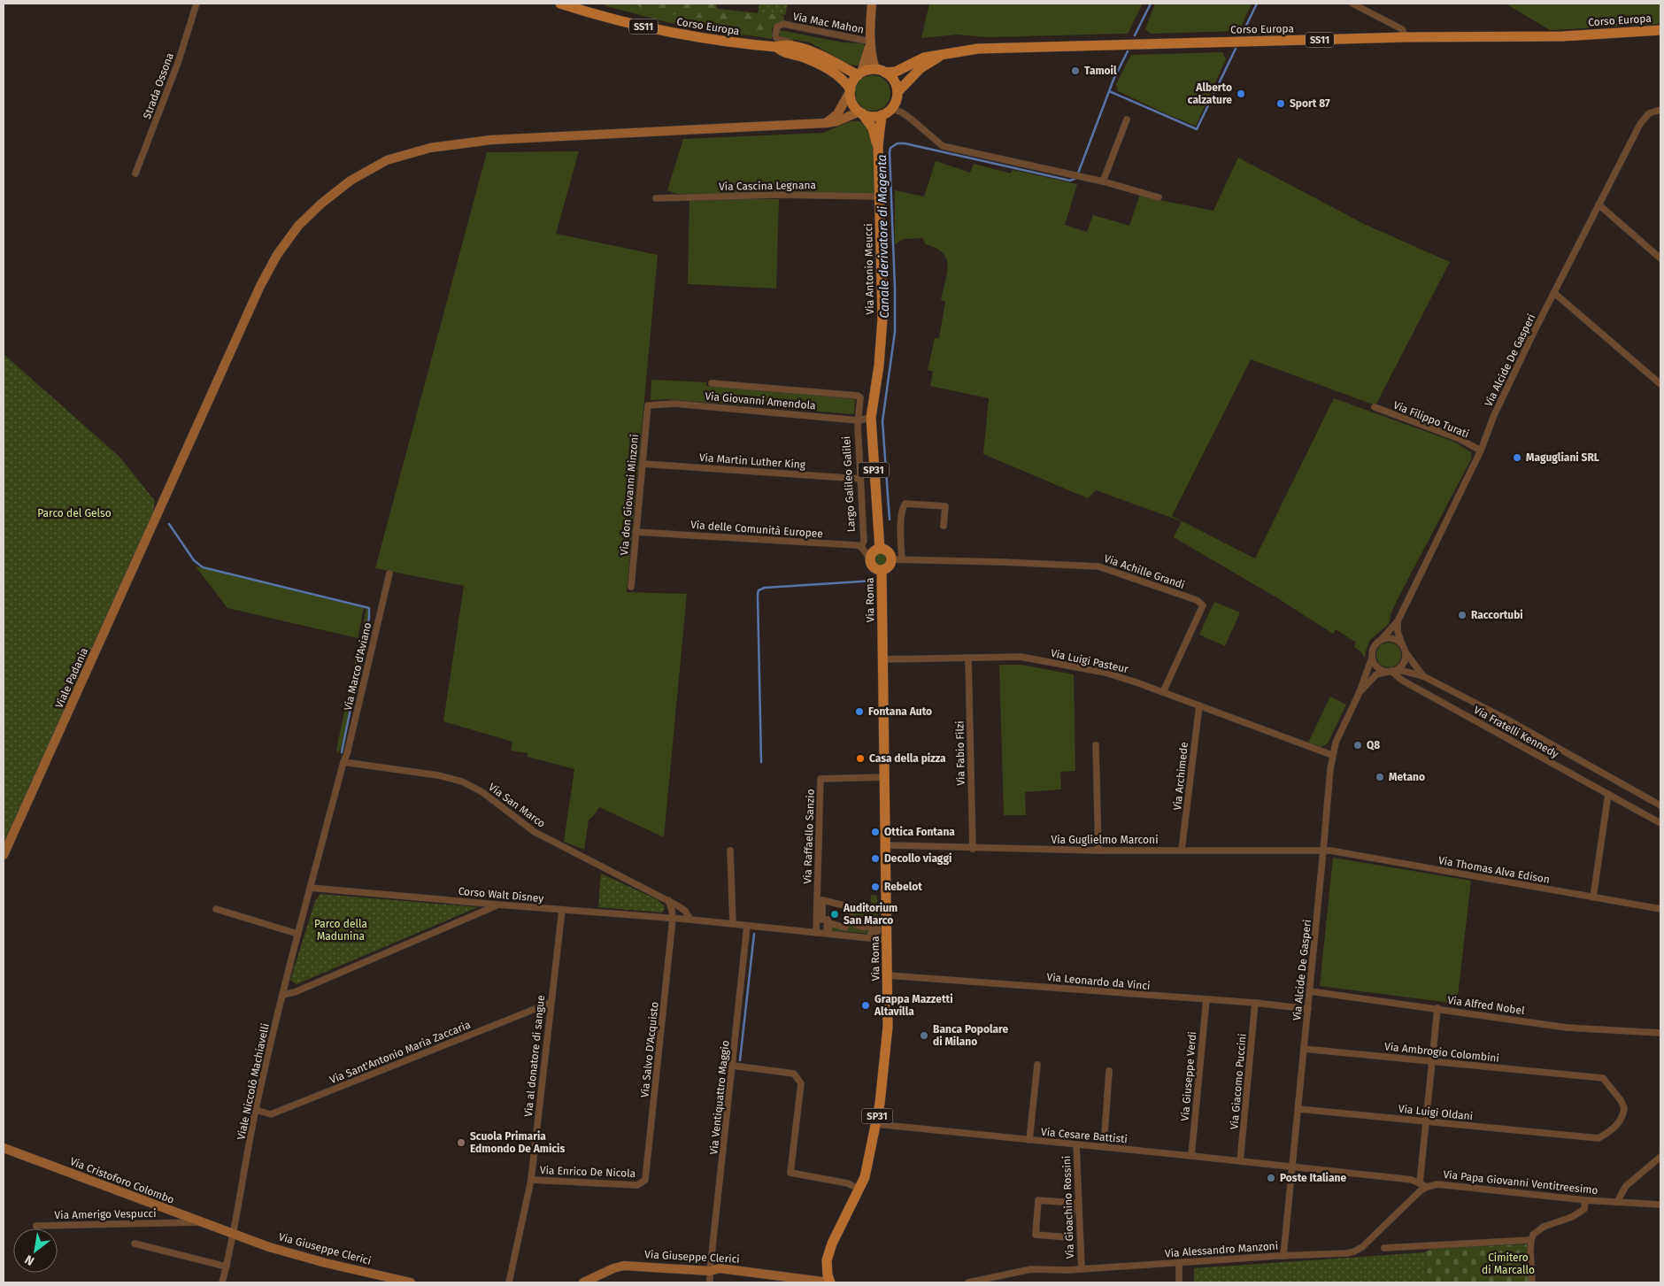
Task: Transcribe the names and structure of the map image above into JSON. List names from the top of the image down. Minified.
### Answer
{"streets":{"main road":["Corso Europa","SS11","Via Antonio Meucci","SP31","Via Roma"],"street":["Via Mac Mahon","Strada Ossona","Via Cascina Legnana","Via Alcide De Gasperi","Via Giovanni Amendola","Via Filippo Turati","Via Martin Luther King","Largo Galileo Galilei","Via don Giovanni Minzoni","Via delle Comunità Europee","Via Achille Grandi","Via Luigi Pasteur","Via Marco d'Aviano","Viale Padania","Via Fratelli Kennedy","Via Fabio Filzi","Via Archimede","Via San Marco","Via Raffaello Sanzio","Via Guglielmo Marconi","Via Thomas Alva Edison","Corso Walt Disney","Via Leonardo da Vinci","Via Alfred Nobel","Via Salvo D'Acquisto","Via Sant'Antonio Maria Zaccaria","Via Ambrogio Colombini","Via al donatore di sangue","Via Giuseppe Verdi","Viale Niccolò Machiavelli","Via Giacomo Puccini","Via Ventiquattro Maggio","Via Luigi Oldani","Via Cesare Battisti","Via Enrico De Nicola","Via Cristoforo Colombo","Via Papa Giovanni Ventitreesimo","Via Gioachino Rossini","Via Amerigo Vespucci","Via Giuseppe Clerici","Via Alessandro Manzoni"]},"crossings":[["Corso Europa","Via Mac Mahon"],["Corso Europa","SS11"],["Corso Europa","Via Antonio Meucci"],["SS11","Via Antonio Meucci"],["Via Cascina Legnana","Via Antonio Meucci"],["Via Antonio Meucci","Via Giovanni Amendola"],["Via Antonio Meucci","SP31"],["Via Alcide De Gasperi","Via Filippo Turati"],["Via Alcide De Gasperi","Via Luigi Pasteur"],["Via Alcide De Gasperi","Via Fratelli Kennedy"],["Via Alcide De Gasperi","Via Guglielmo Marconi"],["Via Alcide De Gasperi","Via Thomas Alva Edison"],["Via Alcide De Gasperi","Via Leonardo da Vinci"],["Via Alcide De Gasperi","Via Alfred Nobel"],["Via Alcide De Gasperi","Via Ambrogio Colombini"],["Via Alcide De Gasperi","Via Luigi Oldani"],["Via Alcide De Gasperi","Via Cesare Battisti"],["Via Alcide De Gasperi","Via Alessandro Manzoni"],["Via Giovanni Amendola","SP31"],["Via Giovanni Amendola","Largo Galileo Galilei"],["Via Giovanni Amendola","Via don Giovanni Minzoni"],["Via Martin Luther King","Largo Galileo Galilei"],["Via Martin Luther King","Via don Giovanni Minzoni"],["SP31","Via Achille Grandi"],["SP31","Via Roma"],["Largo Galileo Galilei","Via delle Comunità Europee"],["Via don Giovanni Minzoni","Via delle Comunità Europee"],["Via Achille Grandi","Via Roma"],["Via Achille Grandi","Via Luigi Pasteur"],["Via Roma","Via Luigi Pasteur"],["Via Roma","Via Raffaello Sanzio"],["Via Roma","Via Guglielmo Marconi"],["Via Roma","Via Leonardo da Vinci"],["Via Roma","Via Cesare Battisti"],["Via Roma","Via Giuseppe Clerici"],["Via Luigi Pasteur","Via Fabio Filzi"],["Via Luigi Pasteur","Via Archimede"],["Via Marco d'Aviano","Via San Marco"],["Via Marco d'Aviano","Viale Niccolò Machiavelli"],["Via Fabio Filzi","Via Guglielmo Marconi"],["Via Archimede","Via Guglielmo Marconi"],["Via San Marco","Corso Walt Disney"],["Via San Marco","Viale Niccolò Machiavelli"],["Via Guglielmo Marconi","Via Thomas Alva Edison"],["Corso Walt Disney","Via Salvo D'Acquisto"],["Corso Walt Disney","Via al donatore di sangue"],["Corso Walt Disney","Viale Niccolò Machiavelli"],["Via Leonardo da Vinci","Via Giuseppe Verdi"],["Via Leonardo da Vinci","Via Giacomo Puccini"],["Via Salvo D'Acquisto","Via Enrico De Nicola"],["Via Sant'Antonio Maria Zaccaria","Via al donatore di sangue"],["Via Sant'Antonio Maria Zaccaria","Viale Niccolò Machiavelli"],["Via Ambrogio Colombini","Via Luigi Oldani"],["Via al donatore di sangue","Via Enrico De Nicola"],["Via Giuseppe Verdi","Via Cesare Battisti"],["Viale Niccolò Machiavelli","Via Cristoforo Colombo"],["Viale Niccolò Machiavelli","Via Giuseppe Clerici"],["Via Giacomo Puccini","Via Cesare Battisti"],["Via Ventiquattro Maggio","Via Giuseppe Clerici"],["Via Cesare Battisti","Via Gioachino Rossini"],["Via Cristoforo Colombo","Via Amerigo Vespucci"],["Via Cristoforo Colombo","Via Giuseppe Clerici"],["Via Papa Giovanni Ventitreesimo","Via Alessandro Manzoni"],["Via Gioachino Rossini","Via Alessandro Manzoni"]],"water":["Canale derivatore di Magenta"],"parks":["Parco del Gelso","Parco della Madunina","Cimitero di Marcallo"],"places":["Tamoil","Alberto calzature","Sport 87","Magugliani SRL","Raccortubi","Fontana Auto","Q8","Casa della pizza","Metano","Ottica Fontana","Decollo viaggi","Rebelot","Auditorium San Marco","Grappa Mazzetti Altavilla","Banca Popolare di Milano","Scuola Primaria Edmondo De Amicis","Poste Italiane"],"north":"bottom left"}
